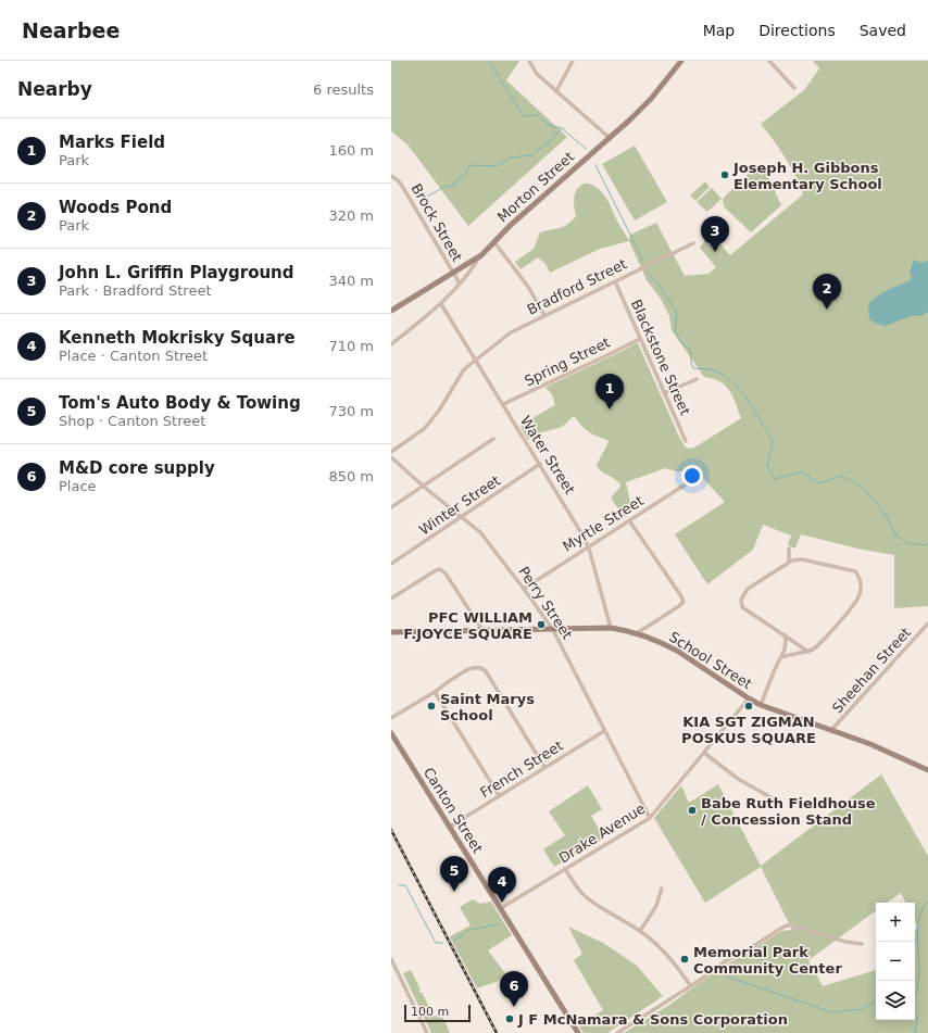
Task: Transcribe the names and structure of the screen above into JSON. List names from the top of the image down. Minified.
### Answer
{"streets":{"street":["Morton Street","Brock Street","Bradford Street","Blackstone Street","Spring Street","Water Street","Winter Street","Myrtle Street","Perry Street","School Street","Sheehan Street","French Street","Canton Street","Drake Avenue"]},"crossings":[["Morton Street","Brock Street"],["Bradford Street","Blackstone Street"],["Bradford Street","Water Street"],["Blackstone Street","Spring Street"],["Spring Street","Water Street"],["Water Street","Winter Street"],["Water Street","Myrtle Street"],["Water Street","School Street"],["Winter Street","Perry Street"],["Myrtle Street","Perry Street"],["Perry Street","School Street"],["Perry Street","French Street"],["Perry Street","Drake Avenue"],["School Street","Sheehan Street"],["School Street","Drake Avenue"],["French Street","Canton Street"],["Canton Street","Drake Avenue"]],"places":["Joseph H. Gibbons Elementary School","PFC WILLIAM F.JOYCE SQUARE","Saint Marys School","KIA SGT ZIGMAN POSKUS SQUARE","Babe Ruth Fieldhouse / Concession Stand","Memorial Park Community Center","J F McNamara & Sons Corporation"],"scale_bar":"100 m","page":{"header":"Nearbee","nav":["Map","Directions","Saved"],"heading":["Nearby","6 results"],"list":[{"mark":"1","name":"Marks Field","note":"Park","value":"160 m"},{"mark":"2","name":"Woods Pond","note":"Park","value":"320 m"},{"mark":"3","name":"John L. Griffin Playground","note":"Park · Bradford Street","value":"340 m"},{"mark":"4","name":"Kenneth Mokrisky Square","note":"Place · Canton Street","value":"710 m"},{"mark":"5","name":"Tom's Auto Body & Towing","note":"Shop · Canton Street","value":"730 m"},{"mark":"6","name":"M&D core supply","note":"Place","value":"850 m"}],"pins":["3","2","1","5","4","6"],"map_buttons":["+","−"],"scale":"100 m"}}
